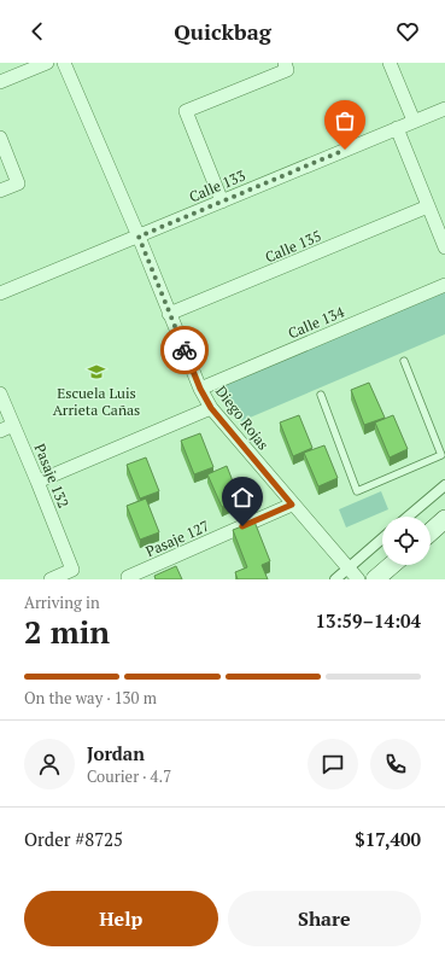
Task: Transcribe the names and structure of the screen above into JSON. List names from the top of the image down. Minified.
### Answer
{"streets":{"street":["Calle 133","Calle 135","Calle 134","Diego Rojas","Pasaje 132","Pasaje 127"]},"crossings":[["Calle 133","Diego Rojas"],["Calle 135","Diego Rojas"],["Calle 134","Diego Rojas"],["Diego Rojas","Pasaje 127"]],"places":{"school or university":["Escuela Luis Arrieta Cañas"]},"page":{"header":"Quickbag","heading":["2 min","Arriving in","13:59–14:04"],"panel":["Jordan","Courier · 4.7","Order #8725","$17,400"],"bar":"On the way · 130 m","buttons":["Help","Share"]}}
